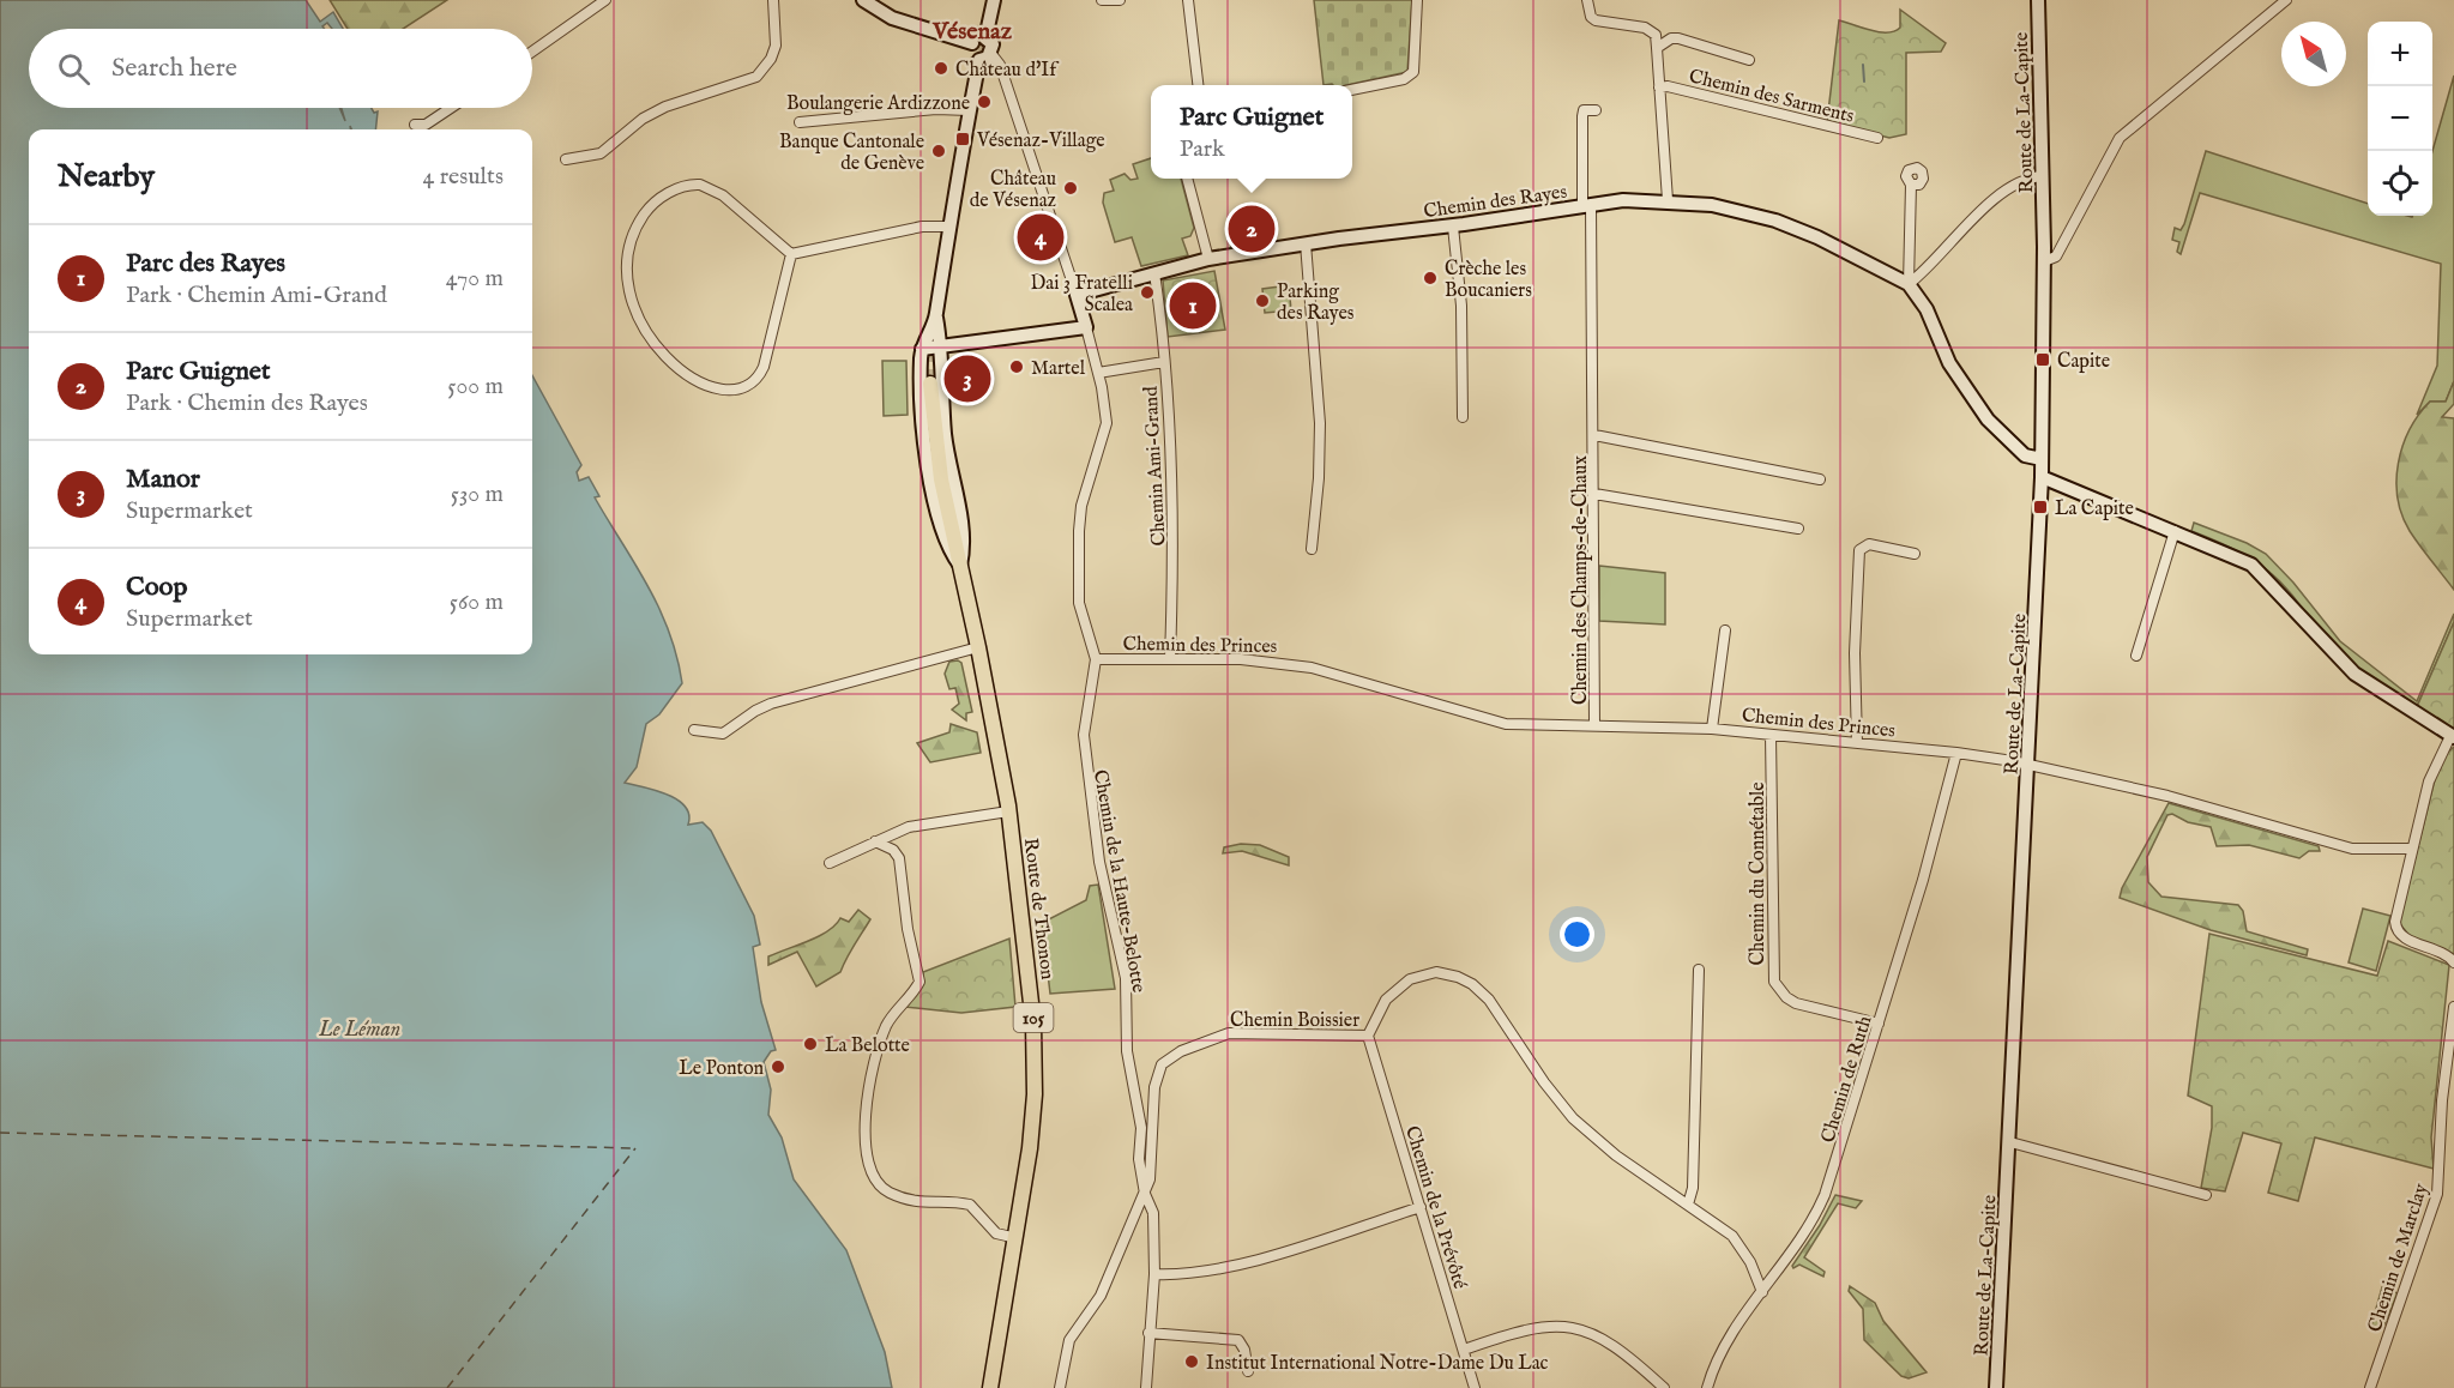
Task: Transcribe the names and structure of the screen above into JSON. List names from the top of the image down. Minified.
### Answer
{"streets":{"main road":["Route de Thonon","105"],"street":["Chemin des Sarments","Route de La-Capite","Chemin des Rayes","Chemin Ami-Grand","Chemin des Champs-de-Chaux","Chemin des Princes","Chemin du Connétable","Chemin de la Haute-Belotte","Chemin Boissier","Chemin de Ruth","Chemin de la Prévôté","Chemin de Marclay"]},"crossings":[["Chemin des Sarments","Chemin des Rayes"],["Route de La-Capite","Chemin des Rayes"],["Route de La-Capite","Chemin des Princes"],["Chemin des Rayes","Chemin Ami-Grand"],["Chemin des Rayes","Chemin des Champs-de-Chaux"],["Chemin Ami-Grand","Chemin des Princes"],["Chemin des Champs-de-Chaux","Chemin des Princes"],["Chemin des Princes","Chemin du Connétable"],["Chemin des Princes","Chemin de la Haute-Belotte"],["Chemin des Princes","Chemin de Ruth"],["Chemin du Connétable","Chemin de Ruth"],["Chemin de la Haute-Belotte","Chemin Boissier"],["Route de Thonon","105"],["Chemin Boissier","Chemin de Ruth"],["Chemin Boissier","Chemin de la Prévôté"]],"districts":["Vésenaz"],"water":["Le Léman"],"places":{"other":["Château d'If","Boulangerie Ardizzone","Banque Cantonale de Genève","Château de Vésenaz","Crèche les Boucaniers","Dai 3 Fratelli Scalea","Parking des Rayes","Martel","La Belotte","Le Ponton","Institut International Notre-Dame Du Lac"],"transit":["Vésenaz-Village","Capite","La Capite"]},"north":"top left","page":{"map_buttons":["+","−"],"search":"Search here","popup":["Parc Guignet","Park"],"heading":["Nearby","4 results"],"pins":["2","4","1","3"],"list":[{"mark":"1","name":"Parc des Rayes","note":"Park · Chemin Ami-Grand","value":"470 m"},{"mark":"2","name":"Parc Guignet","note":"Park · Chemin des Rayes","value":"500 m"},{"mark":"3","name":"Manor","note":"Supermarket","value":"530 m"},{"mark":"4","name":"Coop","note":"Supermarket","value":"560 m"}]}}
